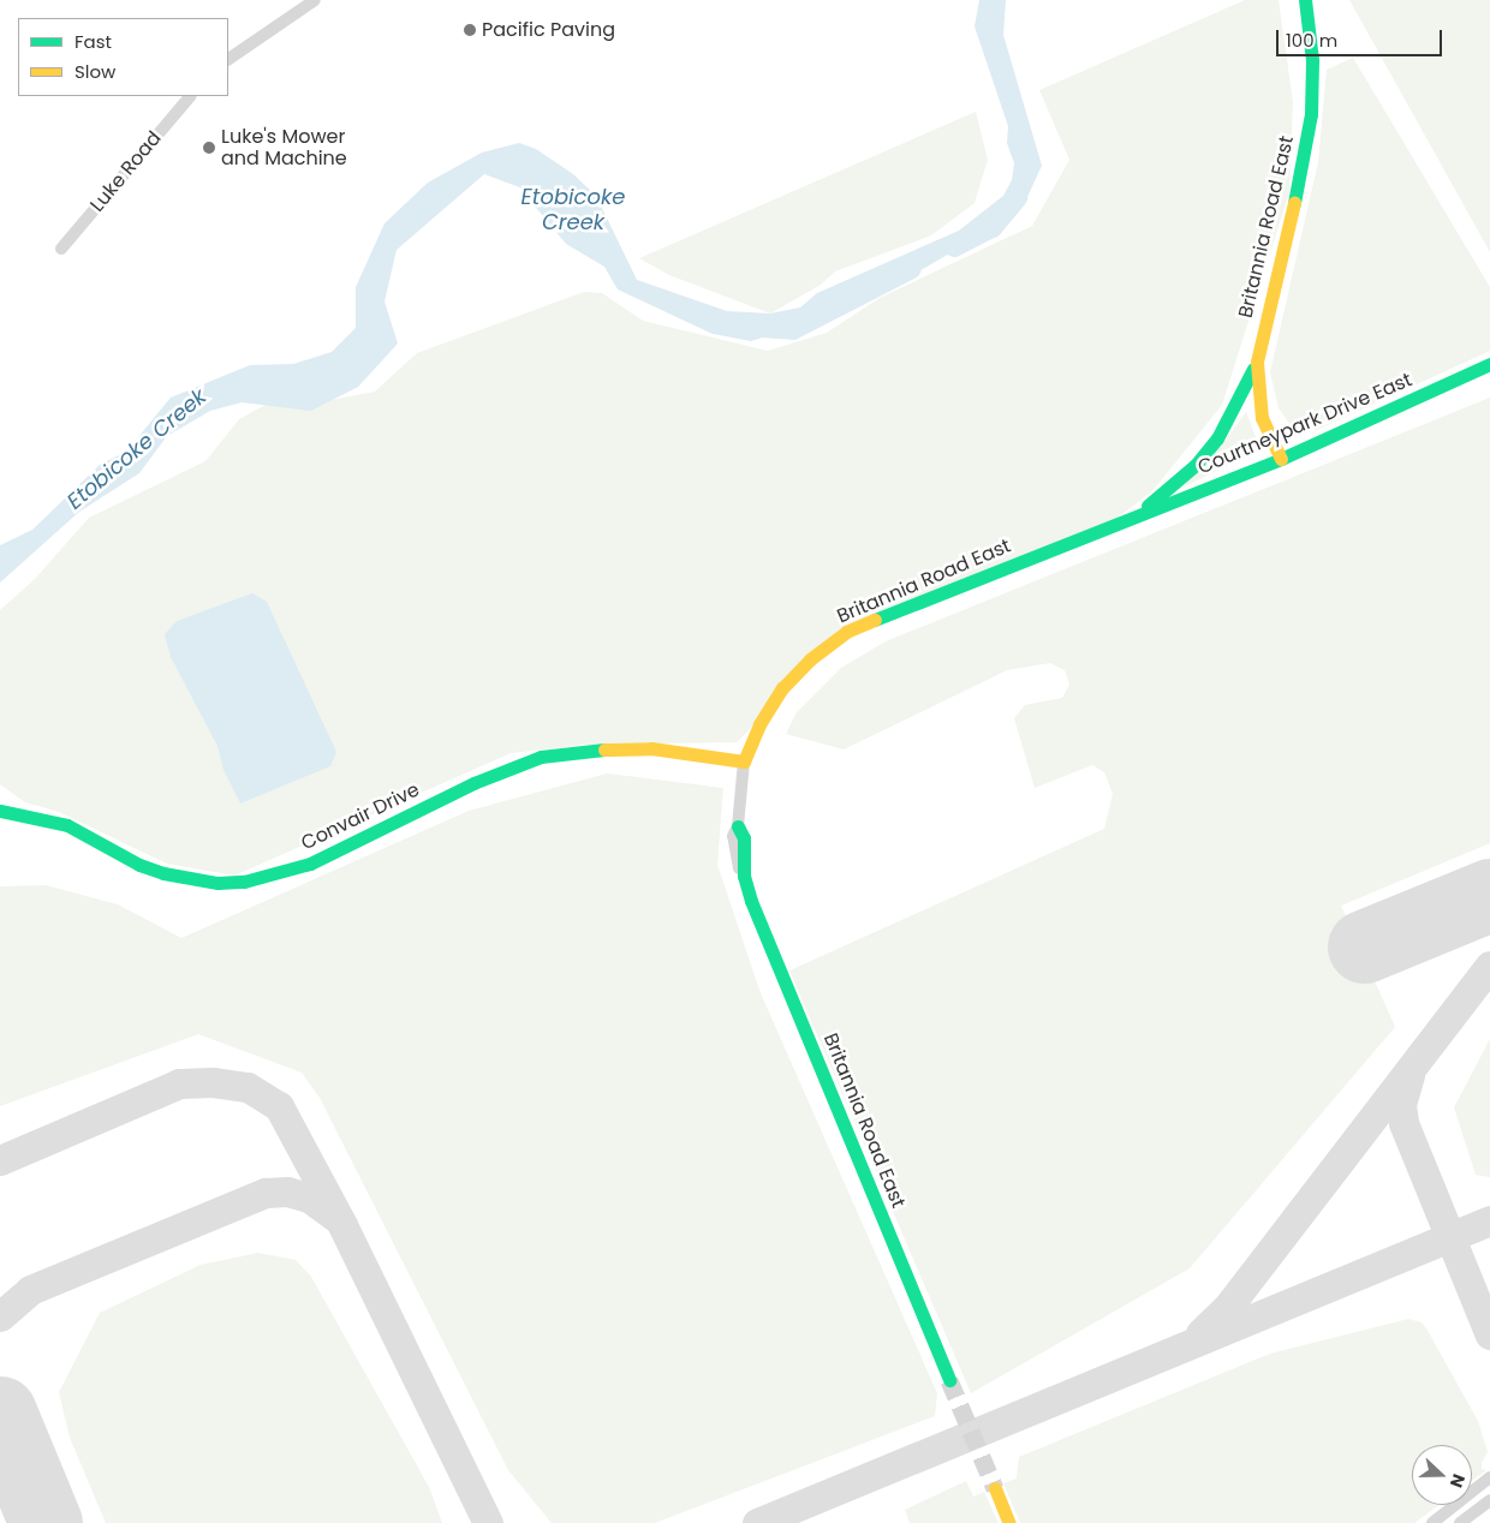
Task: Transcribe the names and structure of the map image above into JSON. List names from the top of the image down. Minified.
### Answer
{"streets":{"street":["Luke Road","Britannia Road East","Courtneypark Drive East","Convair Drive"]},"crossings":[["Britannia Road East","Courtneypark Drive East"],["Britannia Road East","Convair Drive"]],"water":["Etobicoke Creek"],"places":["Pacific Paving","Luke's Mower and Machine"],"legend":["Fast","Slow"],"scale_bar":"100 m","north":"right"}
